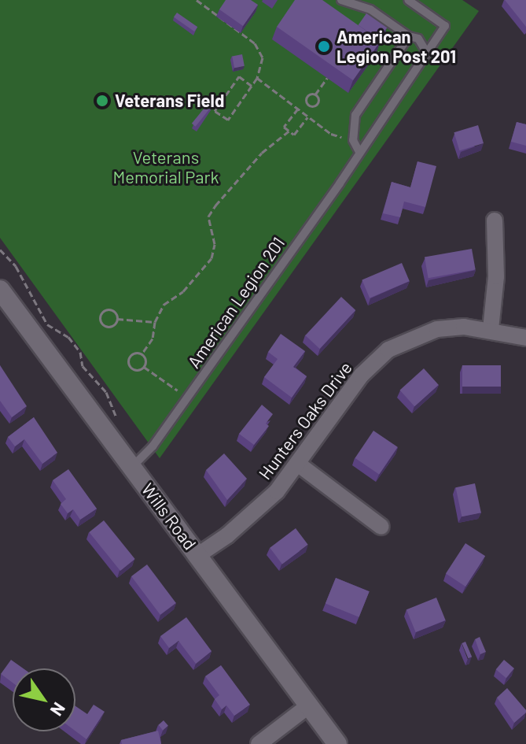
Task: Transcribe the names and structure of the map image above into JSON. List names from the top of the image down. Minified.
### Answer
{"streets":{"street":["Hunters Oaks Drive","Wills Road"],"lane":["American Legion 201"]},"crossings":[["American Legion 201","Wills Road"],["Hunters Oaks Drive","Wills Road"]],"parks":["Veterans Memorial Park"],"places":["American Legion Post 201","Veterans Field"],"north":"bottom right"}
